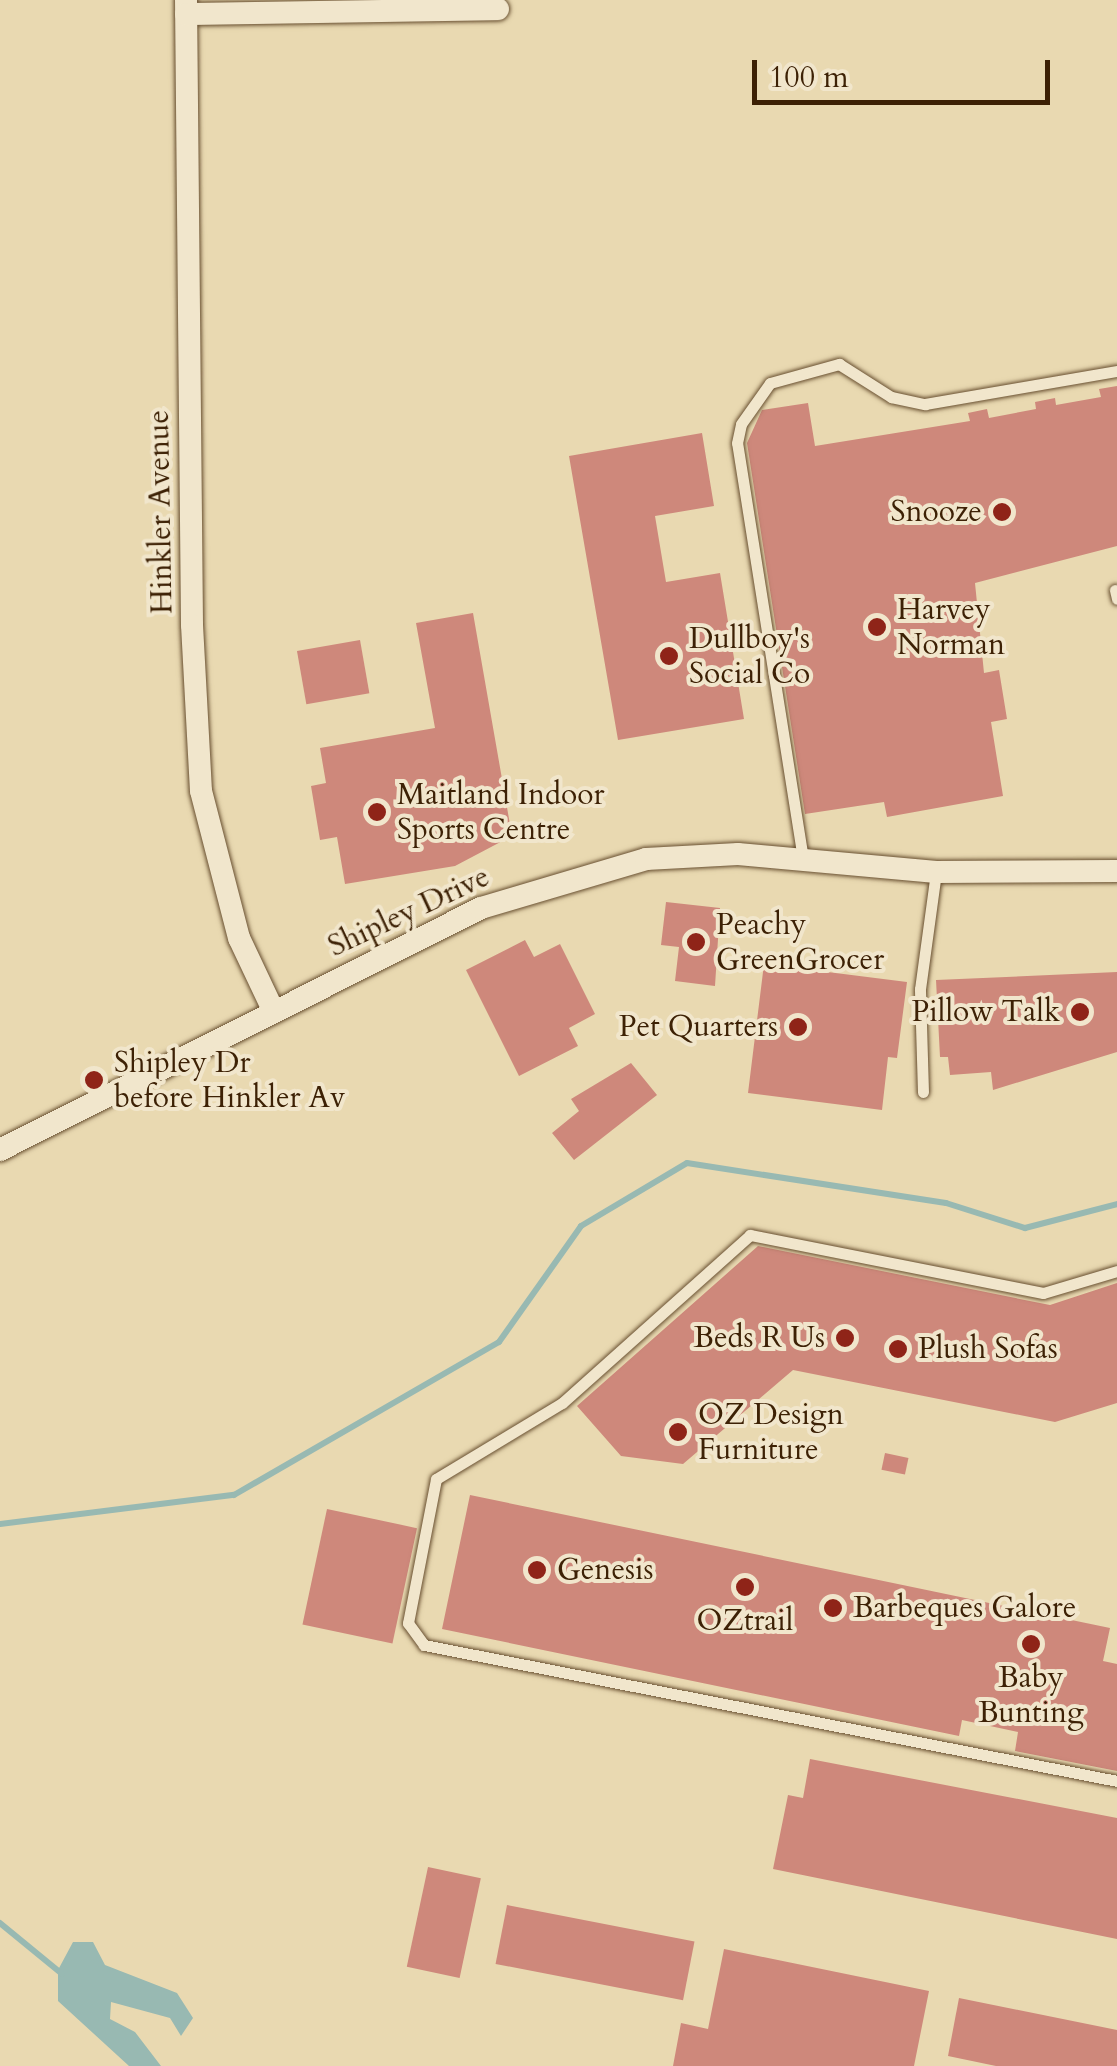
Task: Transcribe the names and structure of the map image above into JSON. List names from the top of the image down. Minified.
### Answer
{"streets":{"street":["Hinkler Avenue","Shipley Drive"]},"crossings":[["Hinkler Avenue","Shipley Drive"]],"places":["Snooze","Harvey Norman","Dullboy's Social Co","Maitland Indoor Sports Centre","Peachy GreenGrocer","Pillow Talk","Pet Quarters","Shipley Dr before Hinkler Av","Beds R Us","Plush Sofas","OZ Design Furniture","Genesis","OZtrail","Barbeques Galore","Baby Bunting"],"scale_bar":"100 m"}
